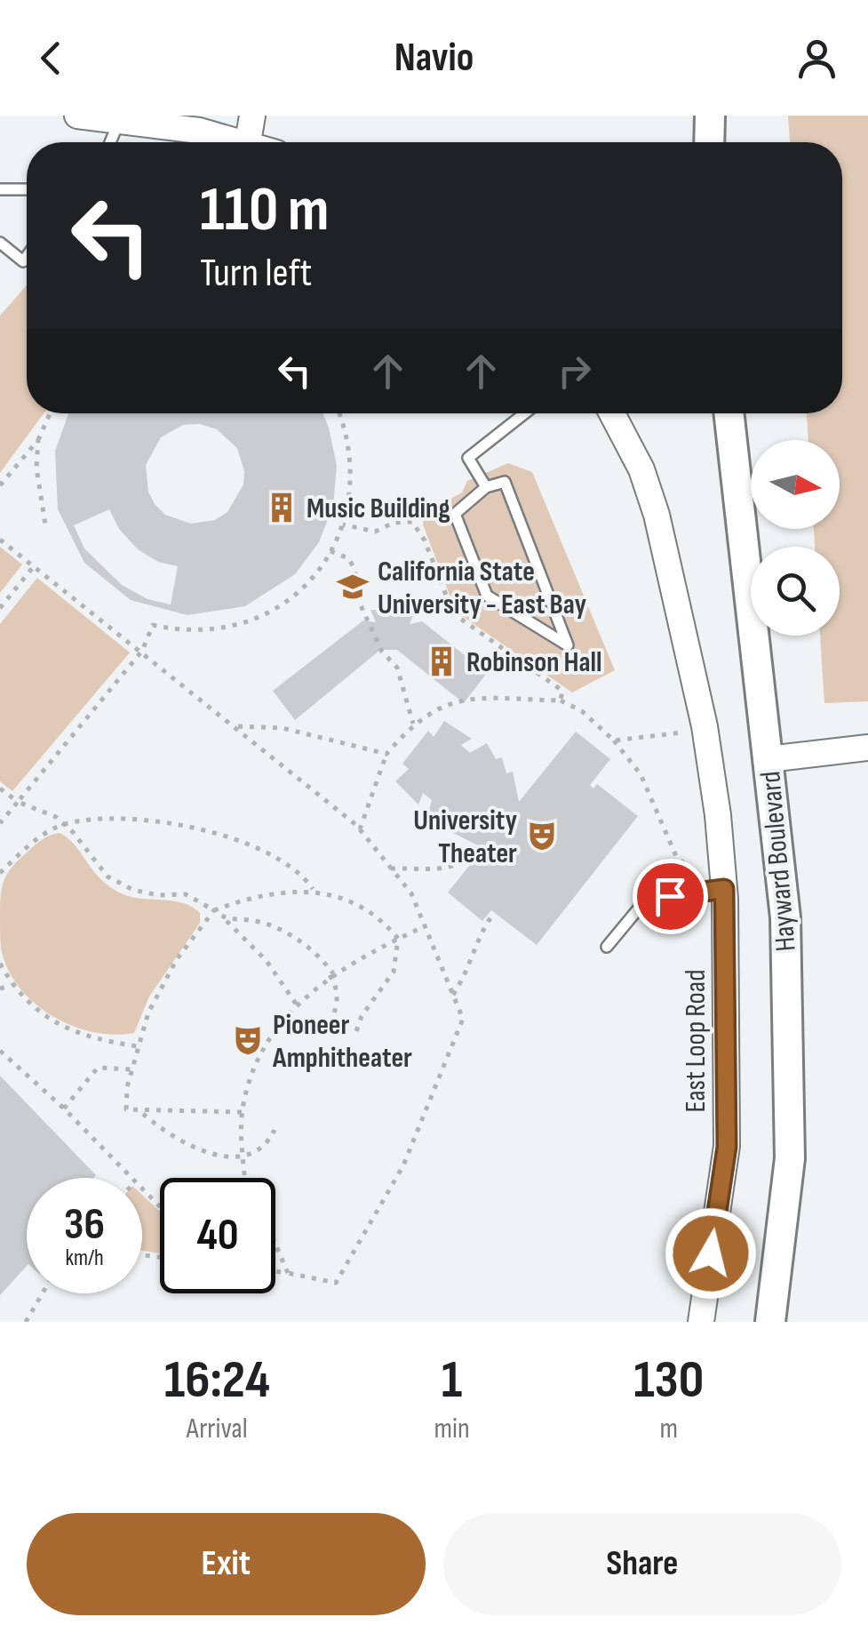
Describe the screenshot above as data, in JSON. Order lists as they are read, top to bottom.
{
  "streets": {
    "main road": ["Hayward Boulevard"],
    "street": ["East Loop Road"]
  },
  "places": {
    "building": ["Music Building", "Robinson Hall"],
    "school or university": ["California State University - East Bay"],
    "theatre": ["University Theater", "Pioneer Amphitheater"]
  },
  "north": "right",
  "page": {
    "header": "Navio",
    "turn": ["110 m", "Turn left"],
    "speed": "36 km/h",
    "limit": "40",
    "eta": [
      "16:24",
      "Arrival",
      "1",
      "min",
      "130",
      "m"
    ],
    "buttons": ["Exit", "Share"]
  }
}
